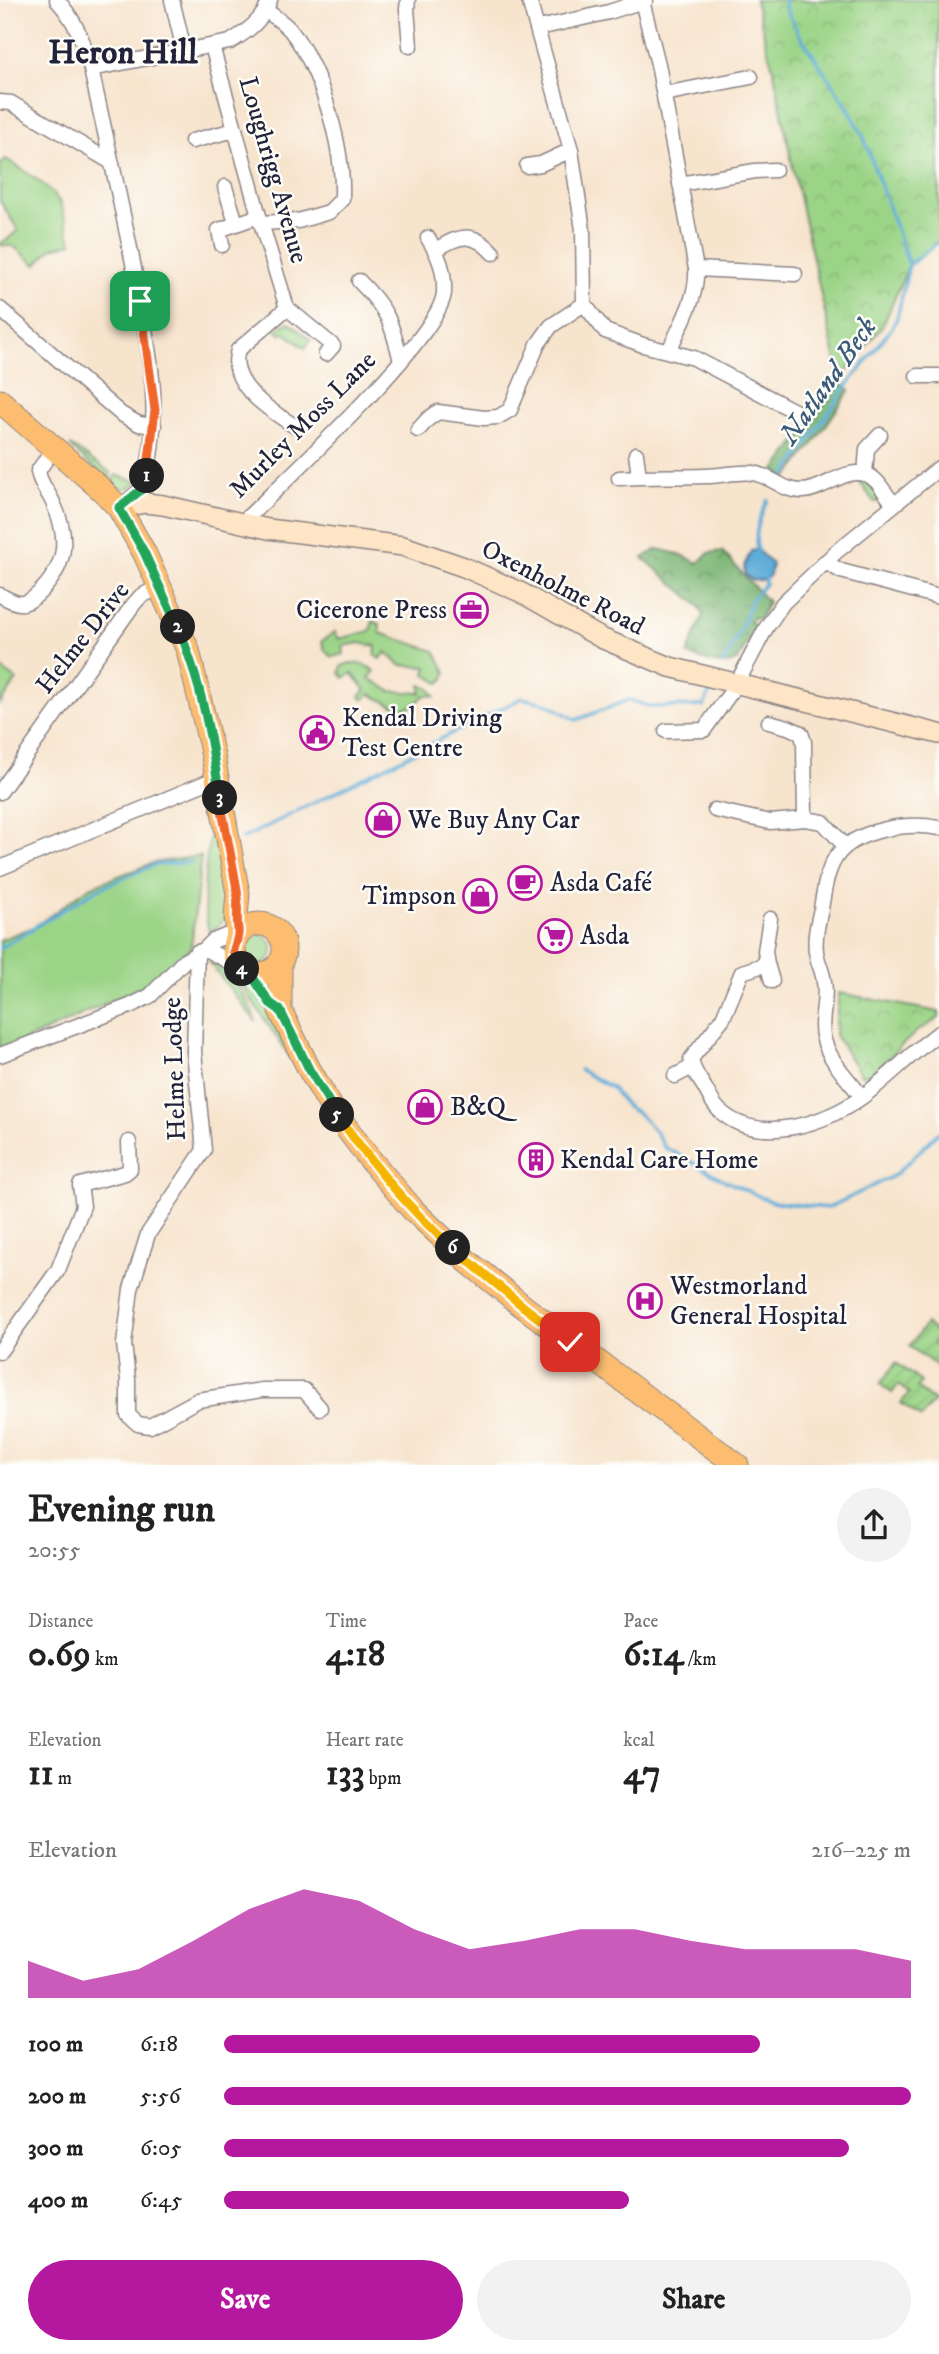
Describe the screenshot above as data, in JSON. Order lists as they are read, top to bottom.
{
  "streets": {
    "main road": ["Oxenholme Road"],
    "street": [
      "Loughrigg Avenue",
      "Murley Moss Lane",
      "Helme Drive",
      "Helme Lodge"
    ]
  },
  "crossings": [
    ["Murley Moss Lane", "Oxenholme Road"]
  ],
  "districts": ["Heron Hill"],
  "water": ["Natland Beck"],
  "places": {
    "office": ["Cicerone Press"],
    "public building": ["Kendal Driving Test Centre"],
    "shop": ["We Buy Any Car", "Timpson", "B&Q"],
    "cafe": ["Asda Café"],
    "supermarket": ["Asda"],
    "building": ["Kendal Care Home"],
    "hospital": ["Westmorland General Hospital"]
  },
  "page": {
    "pins": [
      "1",
      "2",
      "3",
      "4",
      "5",
      "6"
    ],
    "heading": ["Evening run", "20:55"],
    "stats": [
      ["Distance", "0.69 km"],
      ["Time", "4:18"],
      ["Pace", "6:14 /km"],
      ["Elevation", "11 m"],
      ["Heart rate", "133 bpm"],
      ["kcal", "47"]
    ],
    "chart": ["Elevation", "216–225 m"],
    "list": [
      {
        "name": "100 m",
        "note": "6:18"
      },
      {
        "name": "200 m",
        "note": "5:56"
      },
      {
        "name": "300 m",
        "note": "6:05"
      },
      {
        "name": "400 m",
        "note": "6:45"
      }
    ],
    "buttons": ["Save", "Share"]
  }
}
